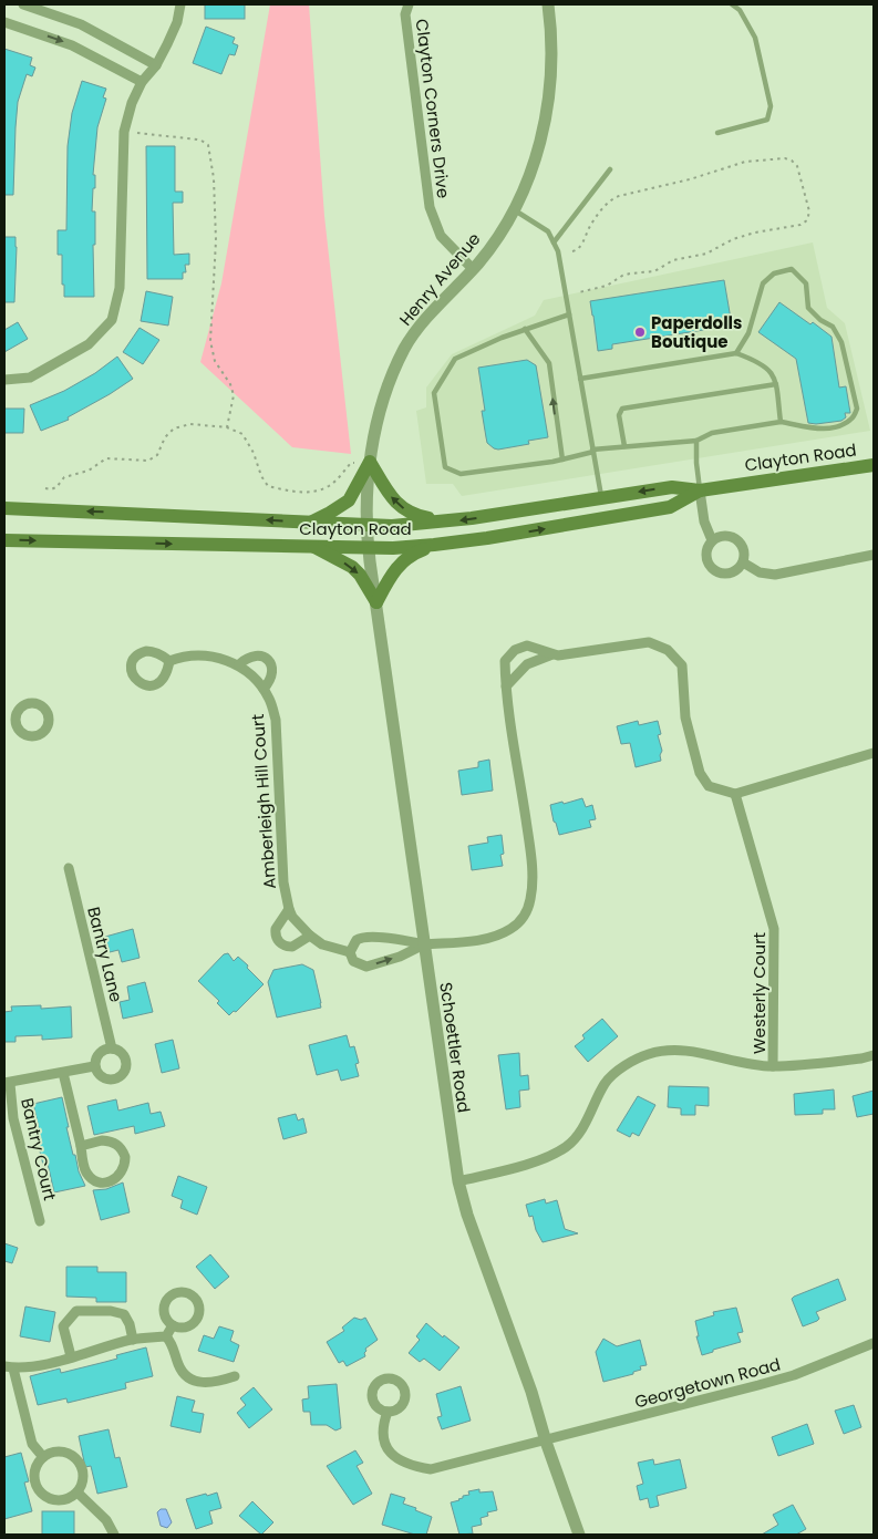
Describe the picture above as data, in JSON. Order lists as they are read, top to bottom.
{
  "streets": {
    "main road": ["Clayton Road"],
    "street": [
      "Clayton Corners Drive",
      "Henry Avenue",
      "Amberleigh Hill Court",
      "Bantry Lane",
      "Westerly Court",
      "Schoettler Road",
      "Bantry Court",
      "Georgetown Road"
    ]
  },
  "crossings": [
    ["Clayton Corners Drive", "Henry Avenue"],
    ["Henry Avenue", "Clayton Road"],
    ["Henry Avenue", "Schoettler Road"],
    ["Clayton Road", "Schoettler Road"],
    ["Amberleigh Hill Court", "Schoettler Road"],
    ["Schoettler Road", "Georgetown Road"]
  ],
  "places": ["Paperdolls Boutique"]
}
